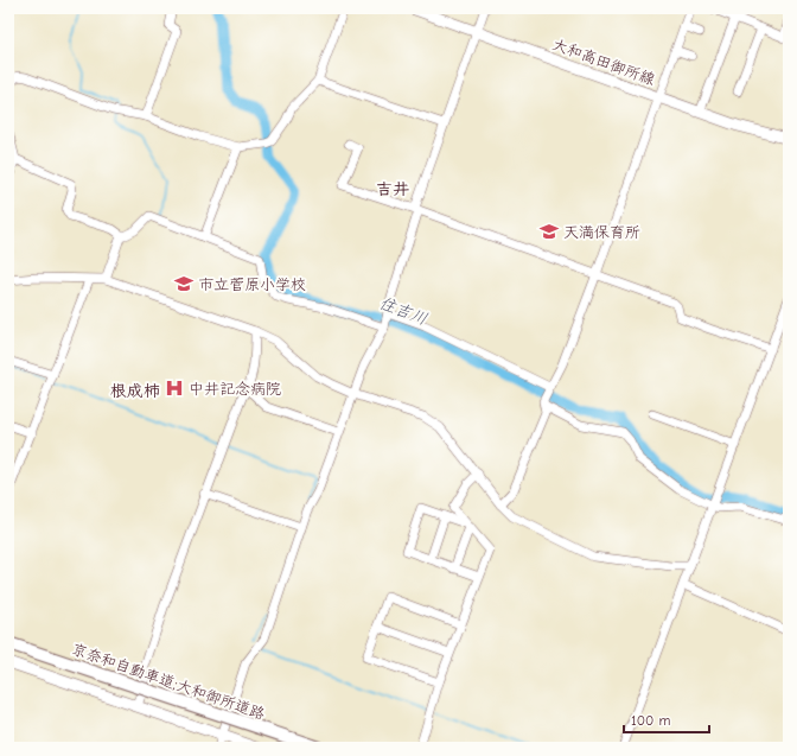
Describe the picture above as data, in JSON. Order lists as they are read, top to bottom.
{
  "streets": {
    "highway": ["京奈和自動車道;大和御所道路"],
    "main road": ["大和高田御所線"]
  },
  "districts": ["吉井", "根成柿"],
  "water": ["住吉川"],
  "places": {
    "school or university": ["天満保育所", "市立菅原小学校"],
    "hospital": ["中井記念病院"]
  },
  "scale_bar": "100 m"
}
